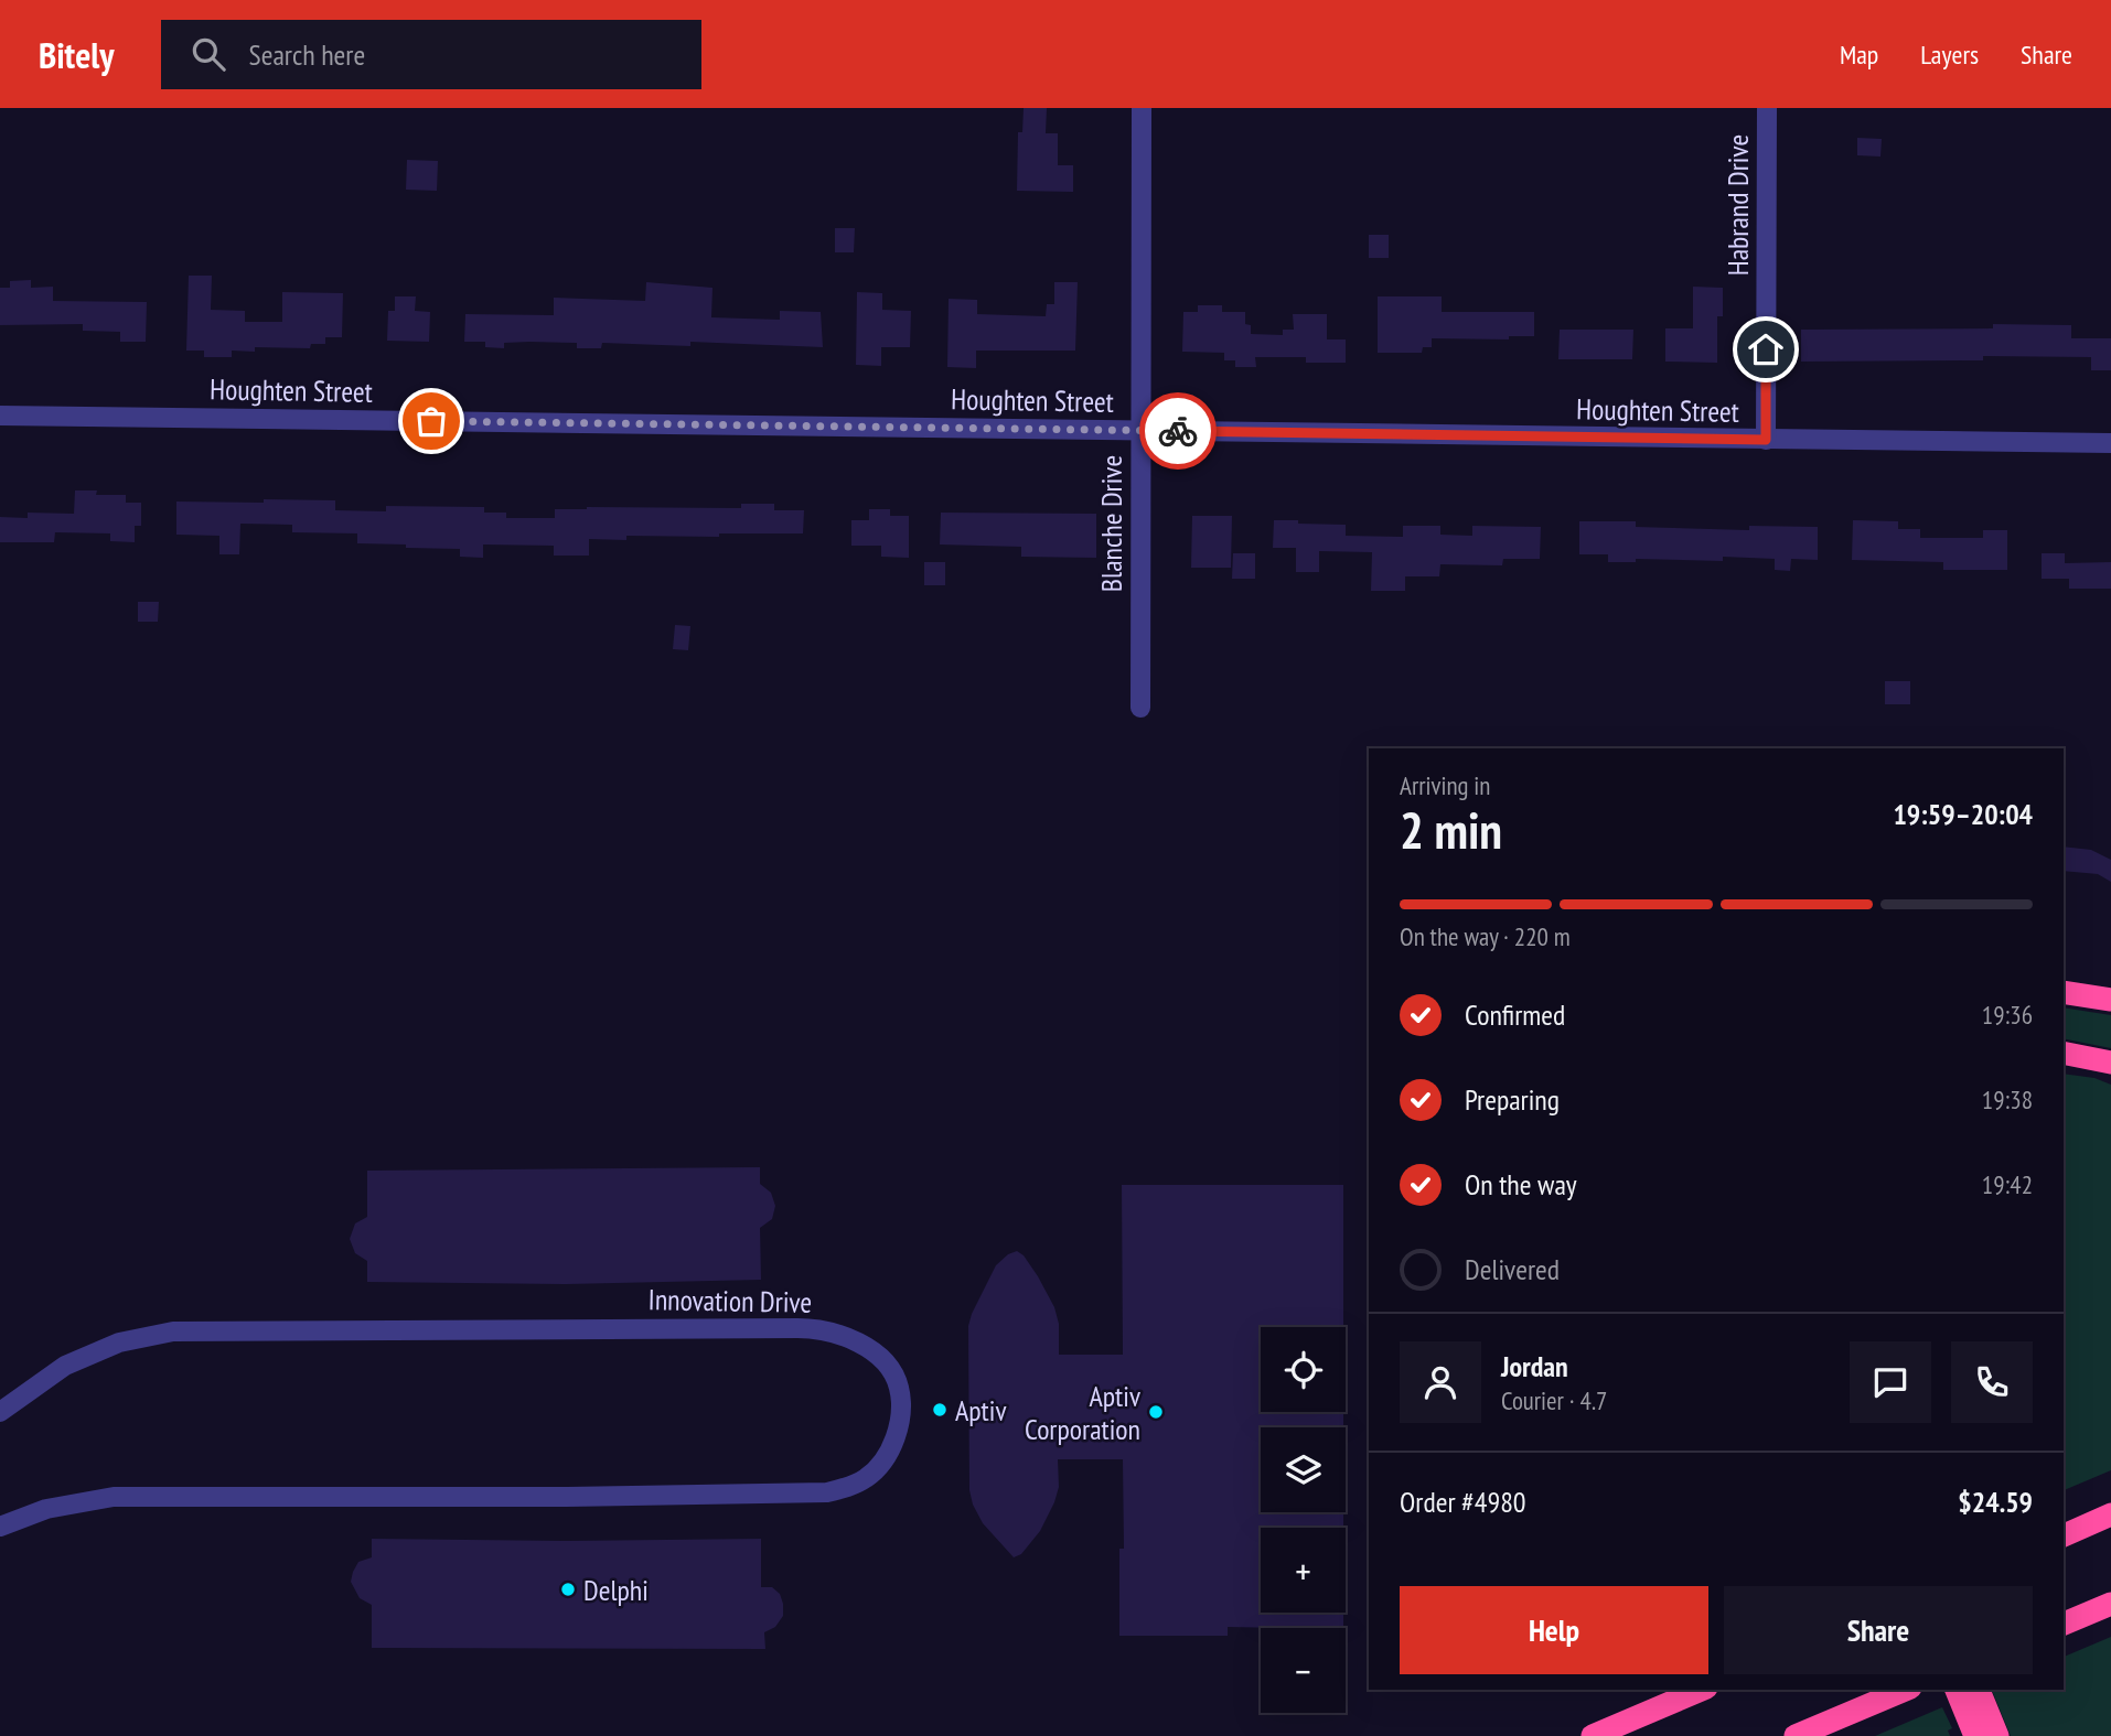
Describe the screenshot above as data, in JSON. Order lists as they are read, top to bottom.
{
  "streets": {
    "street": [
      "Habrand Drive",
      "Houghten Street",
      "Blanche Drive",
      "Innovation Drive"
    ]
  },
  "crossings": [
    ["Habrand Drive", "Houghten Street"],
    ["Houghten Street", "Blanche Drive"]
  ],
  "places": ["Aptiv", "Aptiv Corporation", "Delphi"],
  "page": {
    "header": "Bitely",
    "search": "Search here",
    "nav": ["Map", "Layers", "Share"],
    "heading": ["2 min", "Arriving in", "19:59–20:04"],
    "panel": [
      "Jordan",
      "Courier · 4.7",
      "Order #4980",
      "$24.59"
    ],
    "bar": "On the way · 220 m",
    "list": [
      ["Confirmed", "19:36"],
      ["Preparing", "19:38"],
      ["On the way", "19:42"],
      "Delivered"
    ],
    "map_buttons": ["+", "−"],
    "buttons": ["Help", "Share"]
  }
}
